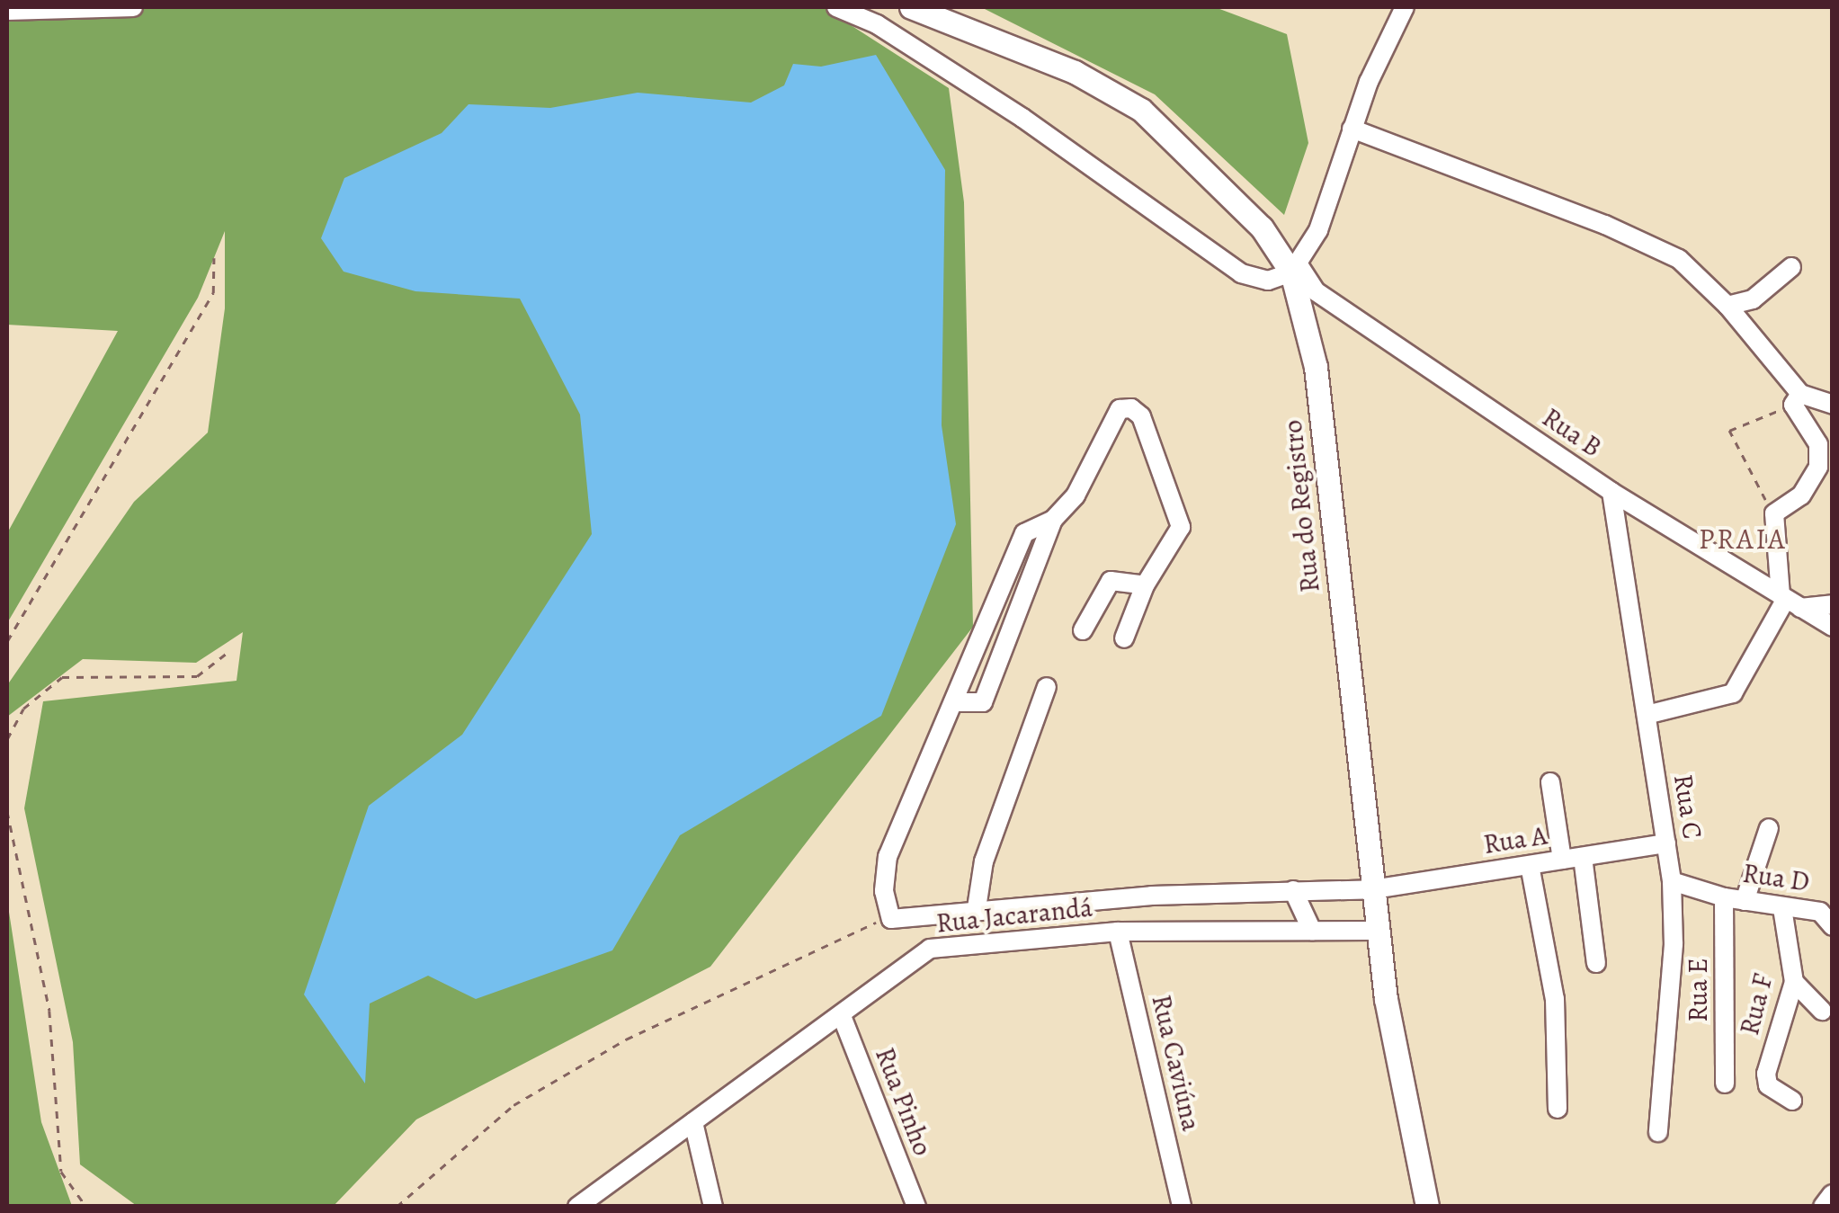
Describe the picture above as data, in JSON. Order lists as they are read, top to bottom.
{
  "streets": {
    "main road": ["Rua do Registro"],
    "street": [
      "Rua B",
      "Rua C",
      "Rua A",
      "Rua D",
      "Rua Jacarandá",
      "Rua E",
      "Rua F",
      "Rua Caviúna",
      "Rua Pinho"
    ]
  },
  "crossings": [
    ["Rua B", "Rua do Registro"],
    ["Rua B", "Rua C"],
    ["Rua do Registro", "Rua A"],
    ["Rua do Registro", "Rua Jacarandá"],
    ["Rua C", "Rua A"],
    ["Rua C", "Rua D"],
    ["Rua D", "Rua E"],
    ["Rua D", "Rua F"],
    ["Rua Jacarandá", "Rua Caviúna"],
    ["Rua Jacarandá", "Rua Pinho"]
  ],
  "districts": ["PRAIA"]
}
